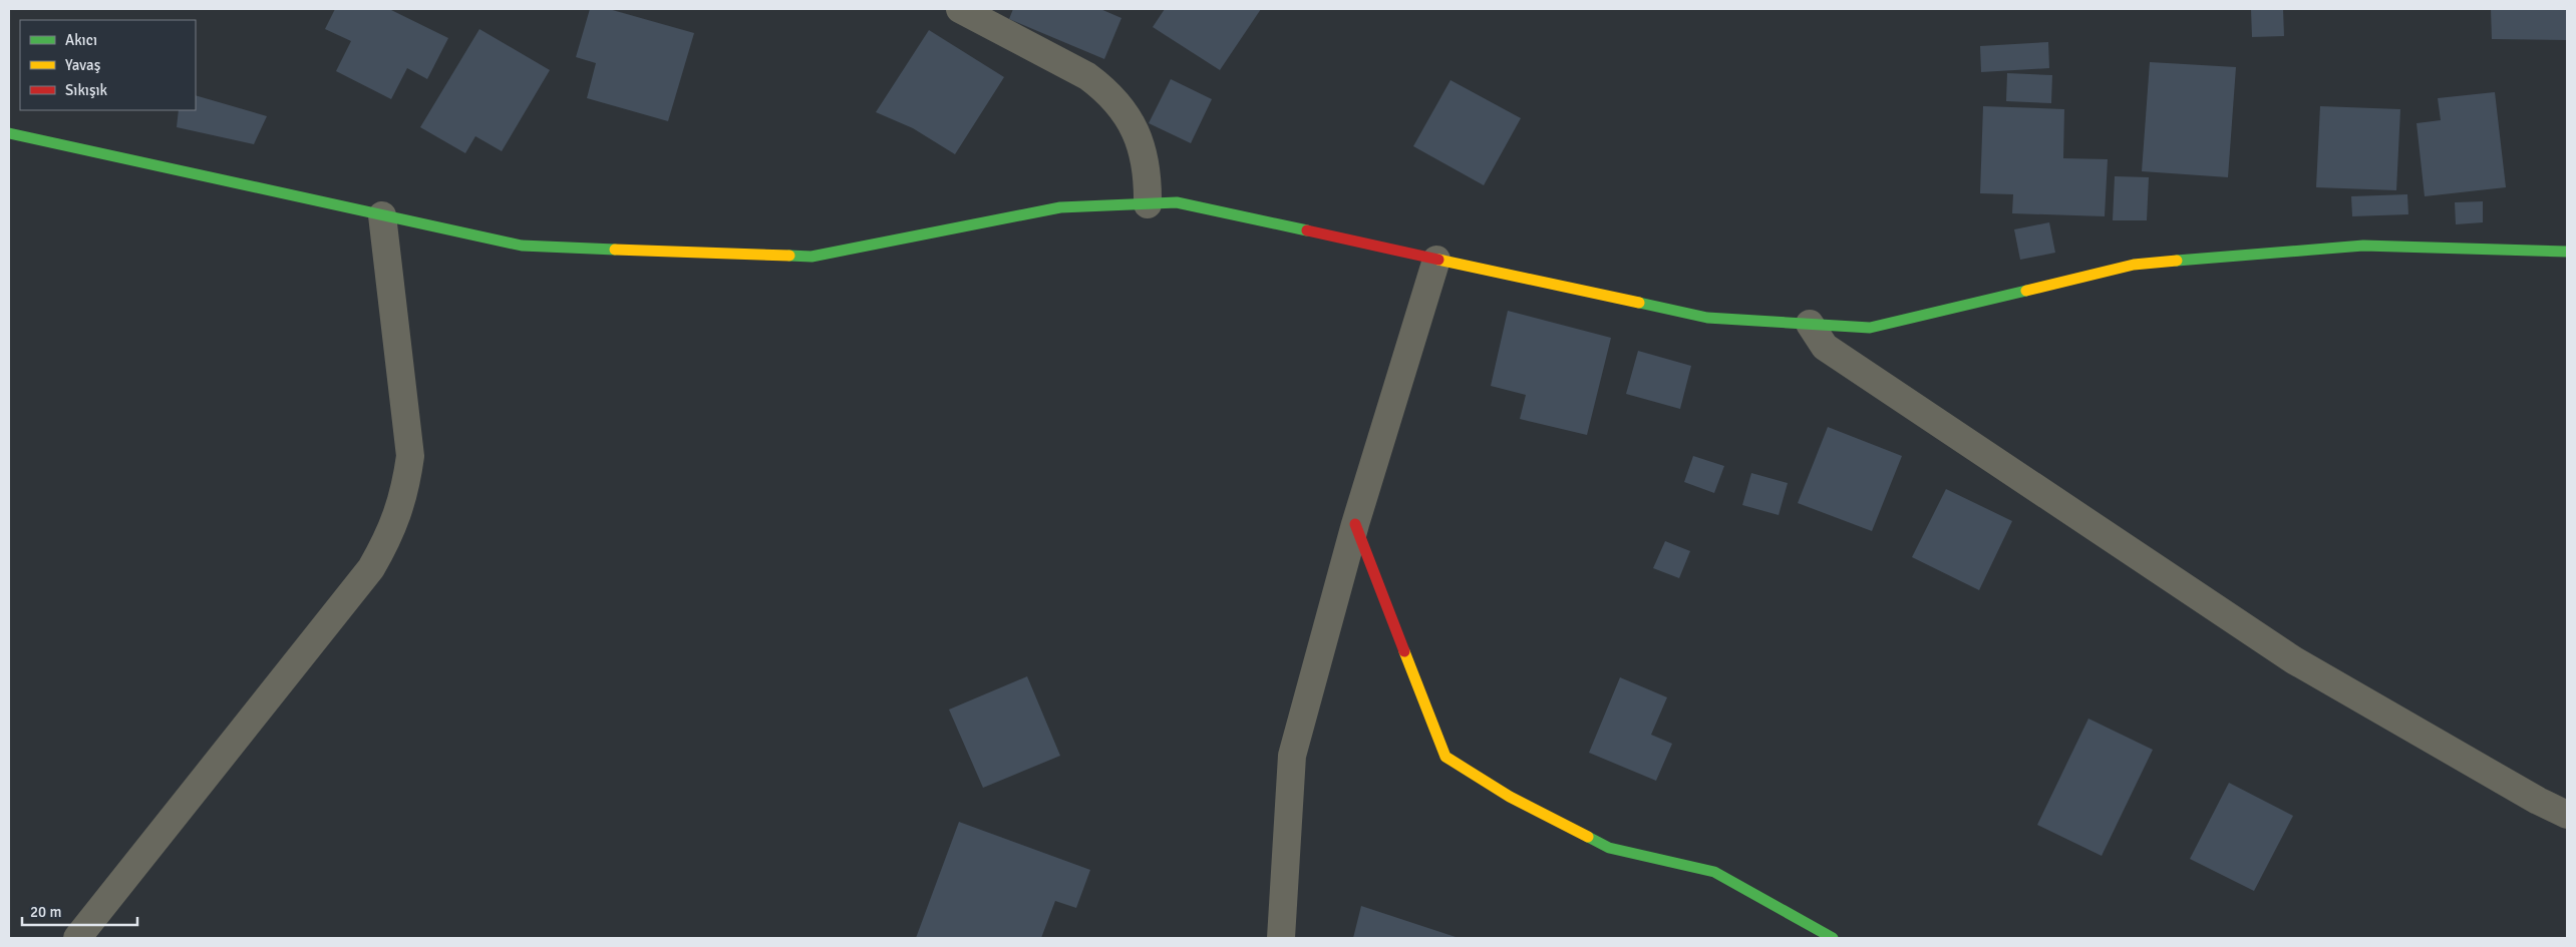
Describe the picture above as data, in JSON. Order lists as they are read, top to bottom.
{
  "legend": ["Akıcı", "Yavaş", "Sıkışık"],
  "scale_bar": "20 m"
}
